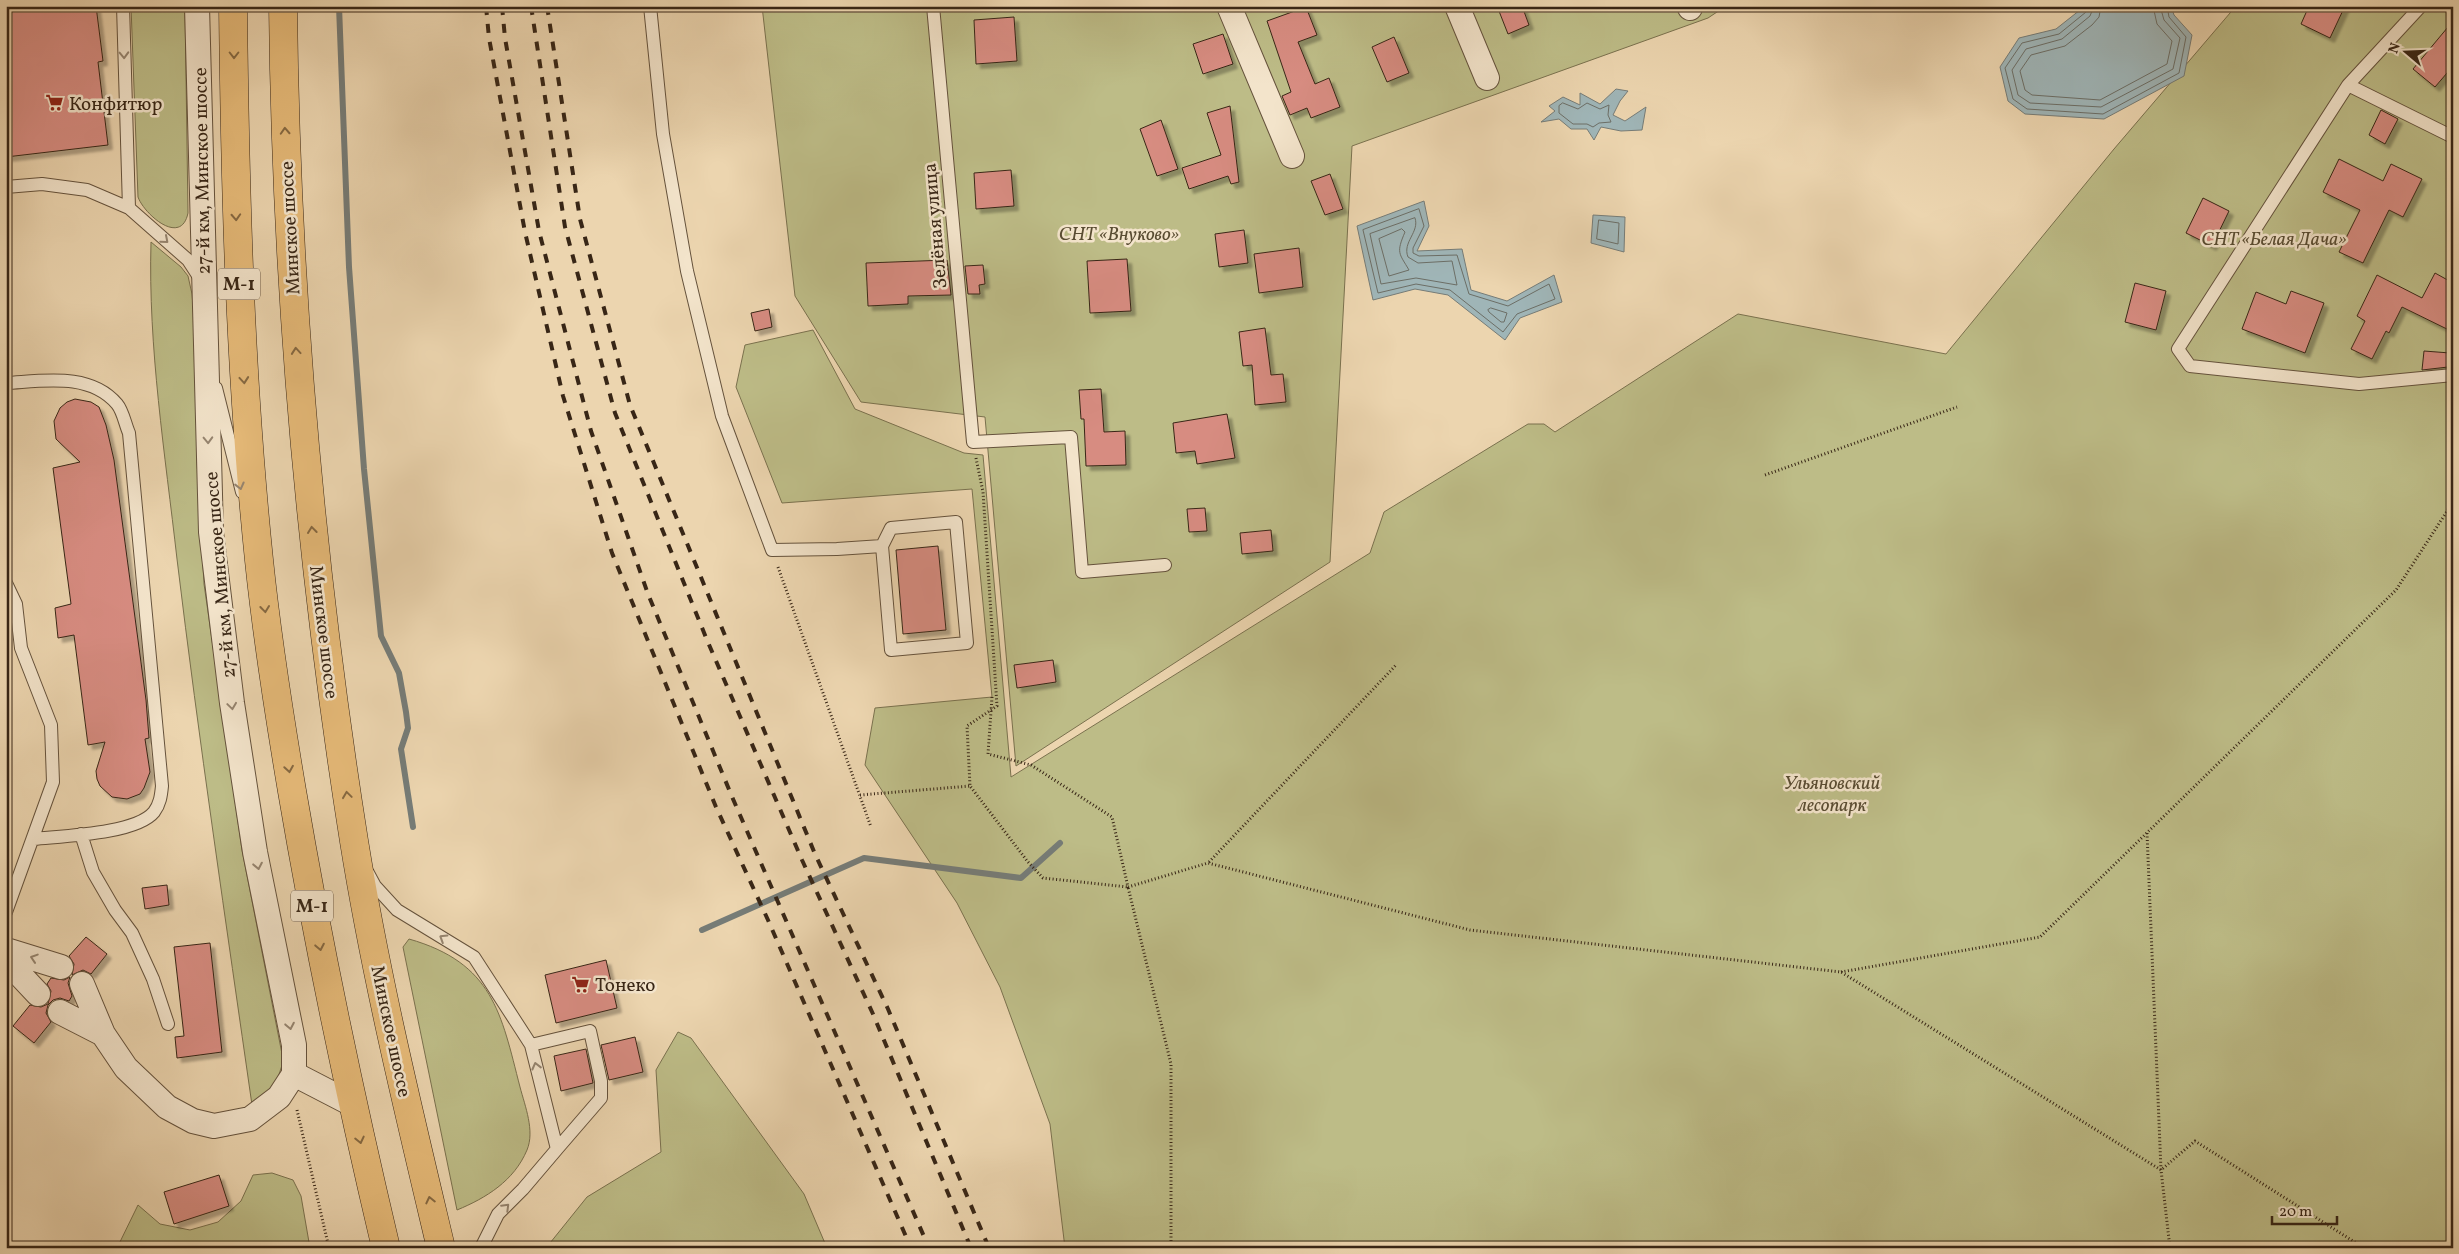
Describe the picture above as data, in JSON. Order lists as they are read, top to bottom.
{
  "streets": {
    "highway": ["Минское шоссе", "М-1"],
    "street": ["27-й км, Минское шоссе"],
    "lane": ["Зелёная улица"]
  },
  "one_way": ["27-й км, Минское шоссе"],
  "parks": ["СНТ «Внуково»", "СНТ «Белая Дача»", "Ульяновский лесопарк"],
  "places": {
    "supermarket": ["Конфитюр", "Тонеко"]
  },
  "scale_bar": "20 m",
  "north": "left"
}
